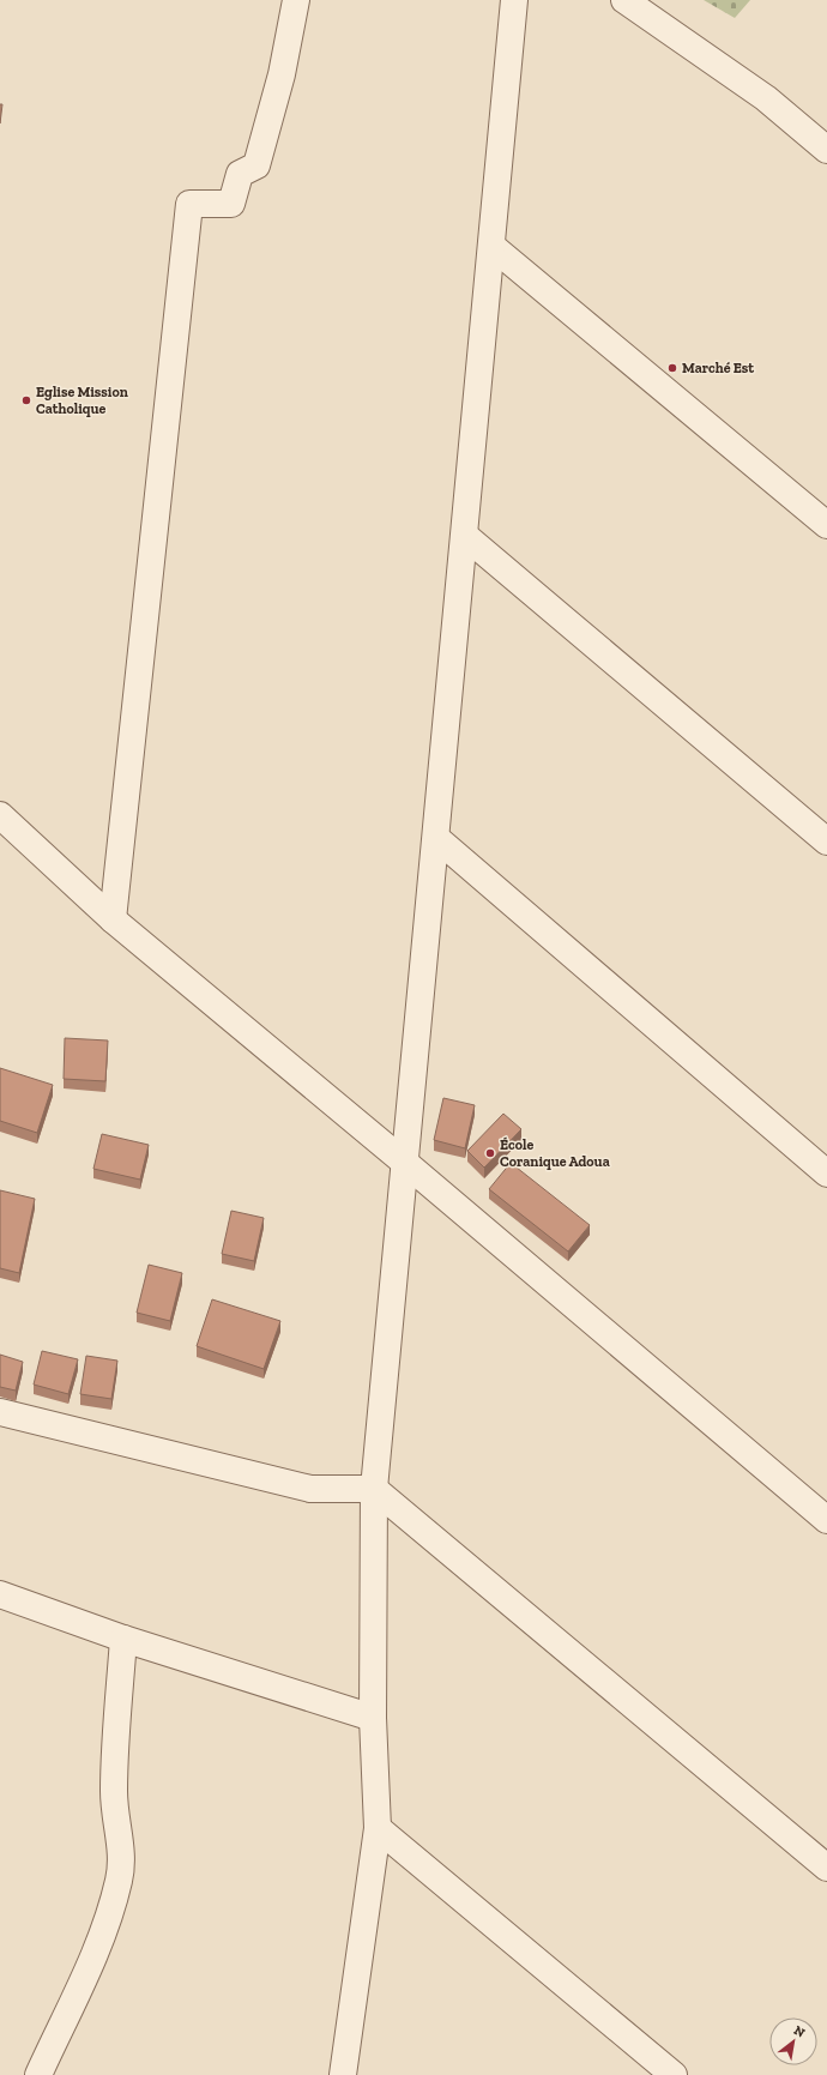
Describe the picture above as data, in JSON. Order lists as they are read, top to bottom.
{
  "places": ["Marché Est", "Eglise Mission Catholique", "École Coranique Adoua"],
  "north": "top right"
}
